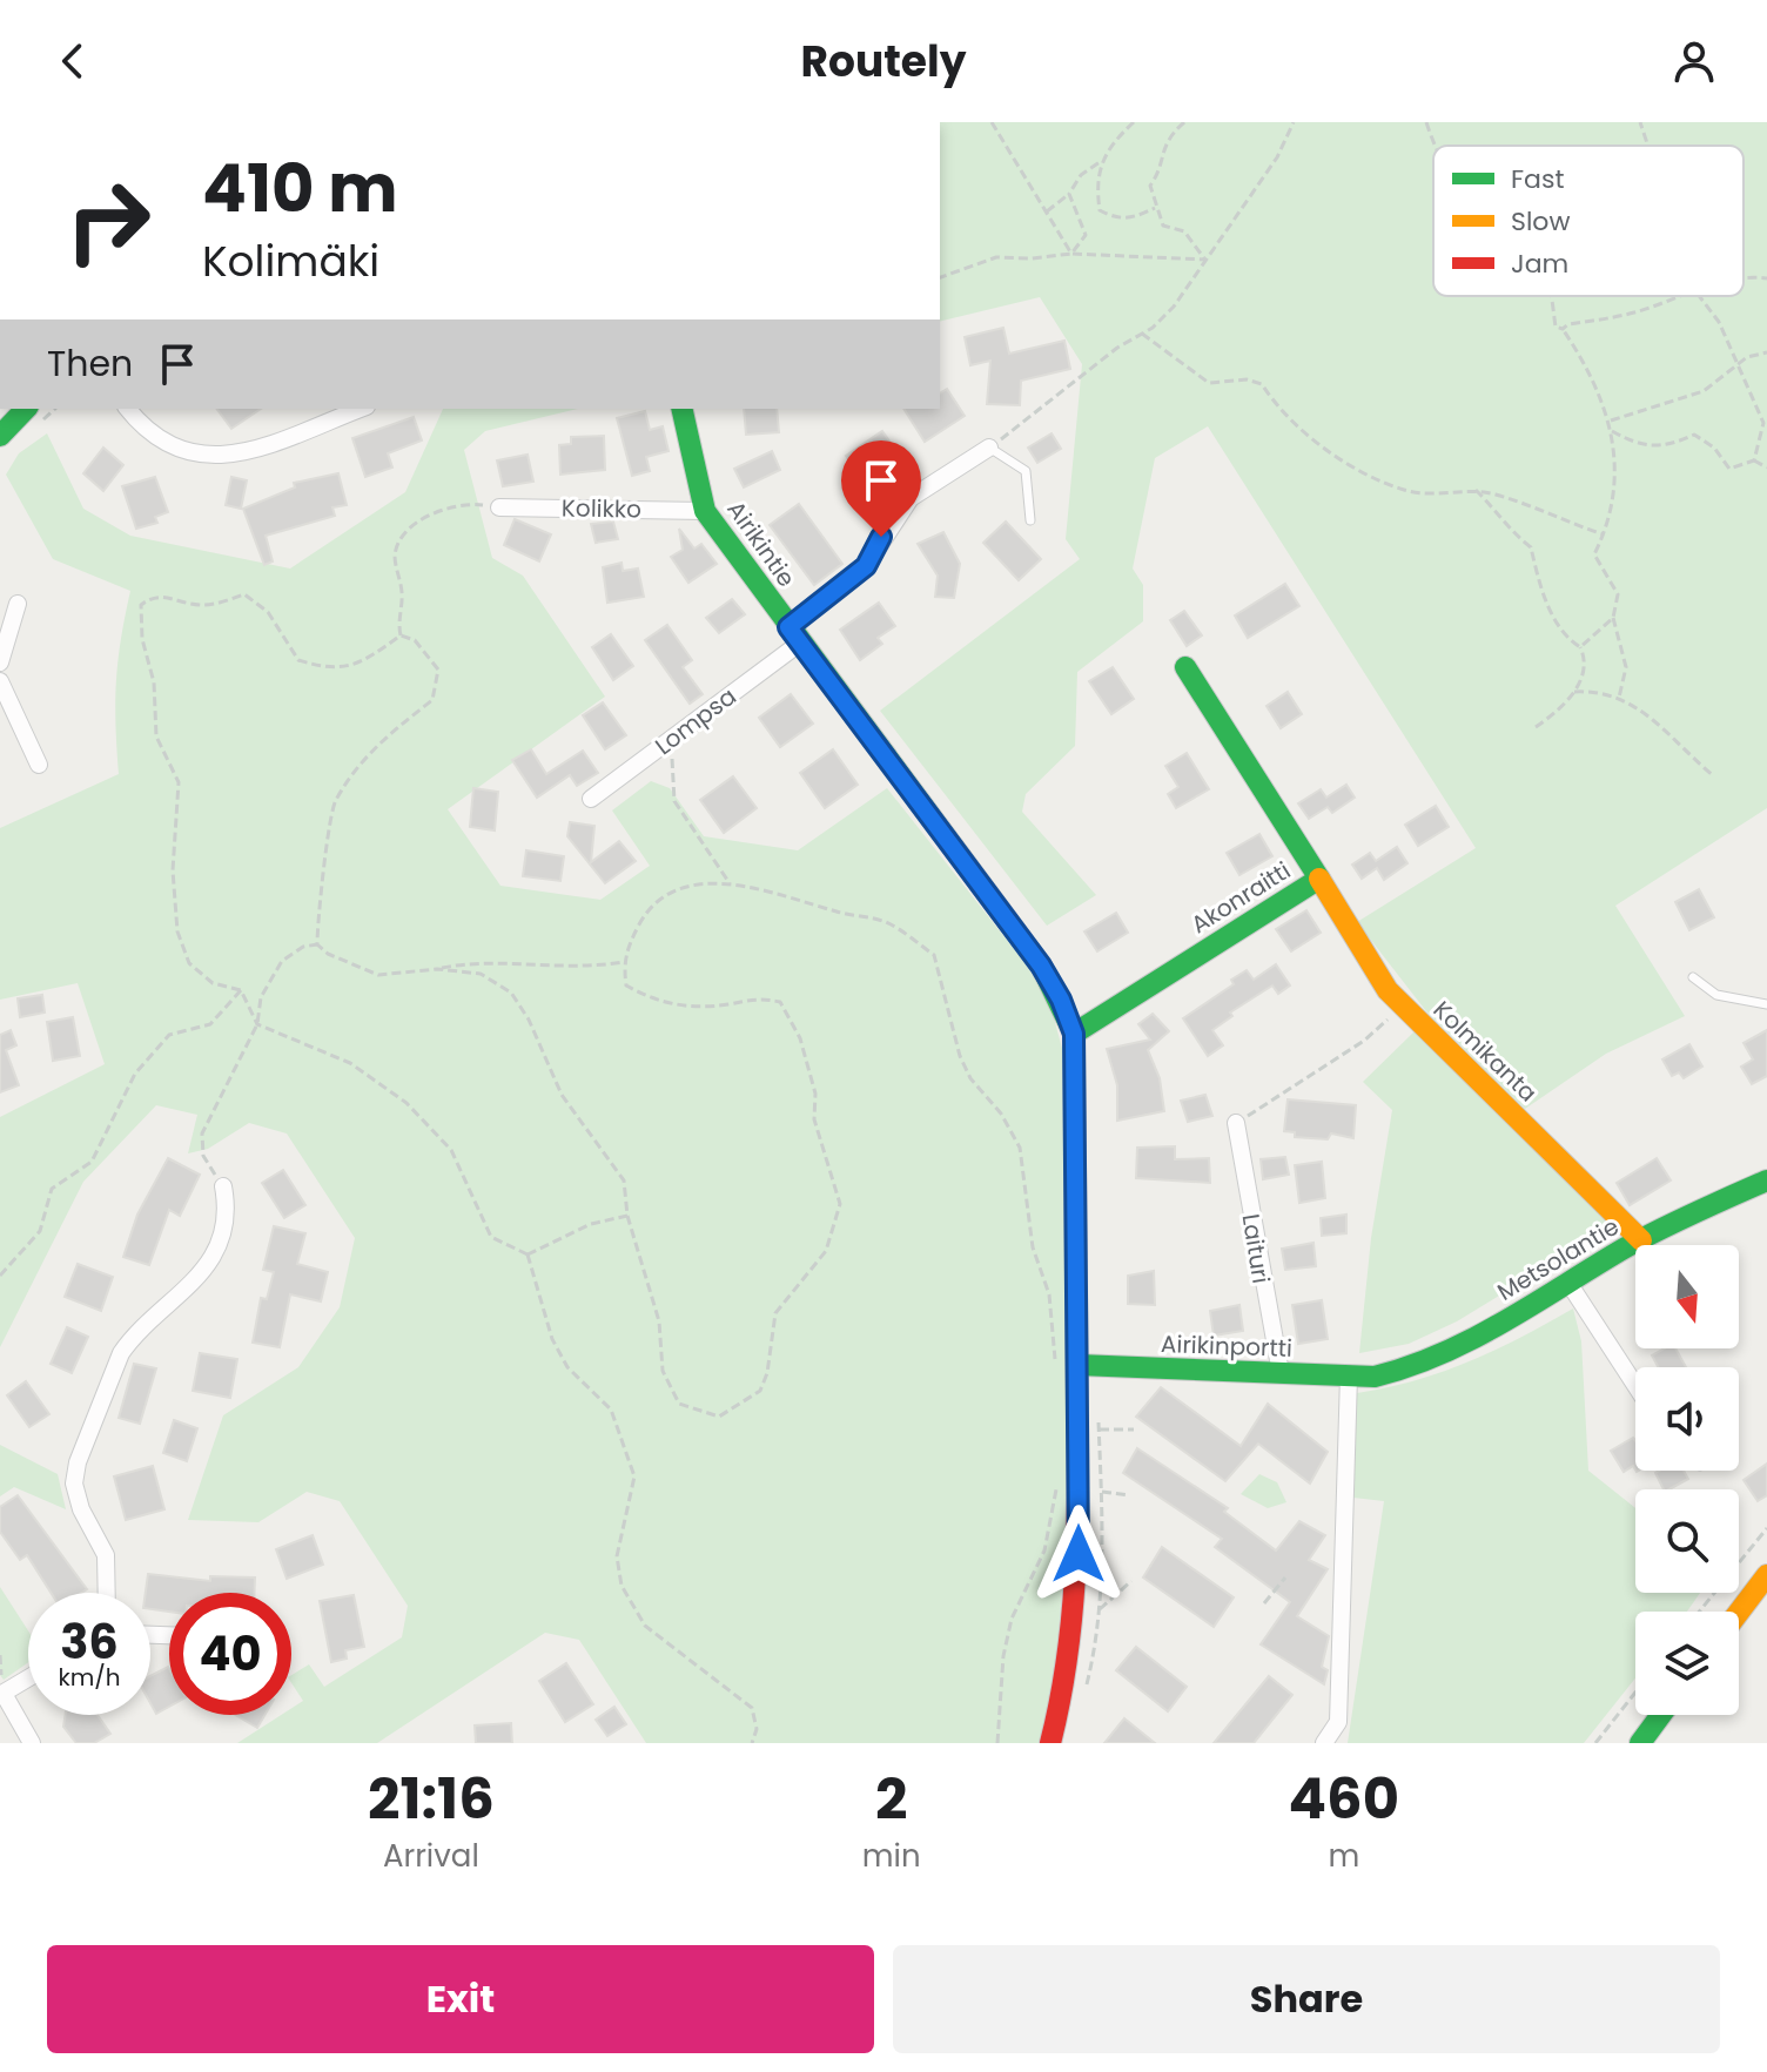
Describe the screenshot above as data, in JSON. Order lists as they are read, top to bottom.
{
  "streets": {
    "main road": [
      "Airikintie",
      "Akonraitti",
      "Kolmikanta",
      "Metsolantie",
      "Airikinportti"
    ],
    "street": ["Kolikko", "Lompsa", "Laituri"]
  },
  "crossings": [
    ["Kolikko", "Airikintie"],
    ["Airikintie", "Lompsa"],
    ["Airikintie", "Akonraitti"],
    ["Airikintie", "Airikinportti"],
    ["Akonraitti", "Kolmikanta"],
    ["Kolmikanta", "Metsolantie"],
    ["Laituri", "Airikinportti"],
    ["Metsolantie", "Airikinportti"]
  ],
  "legend": ["Fast", "Slow", "Jam"],
  "north": "bottom",
  "page": {
    "header": "Routely",
    "turn": ["410 m", "Kolimäki"],
    "then": "Then",
    "speed": "36 km/h",
    "limit": "40",
    "eta": [
      "21:16",
      "Arrival",
      "2",
      "min",
      "460",
      "m"
    ],
    "buttons": ["Exit", "Share"]
  }
}
